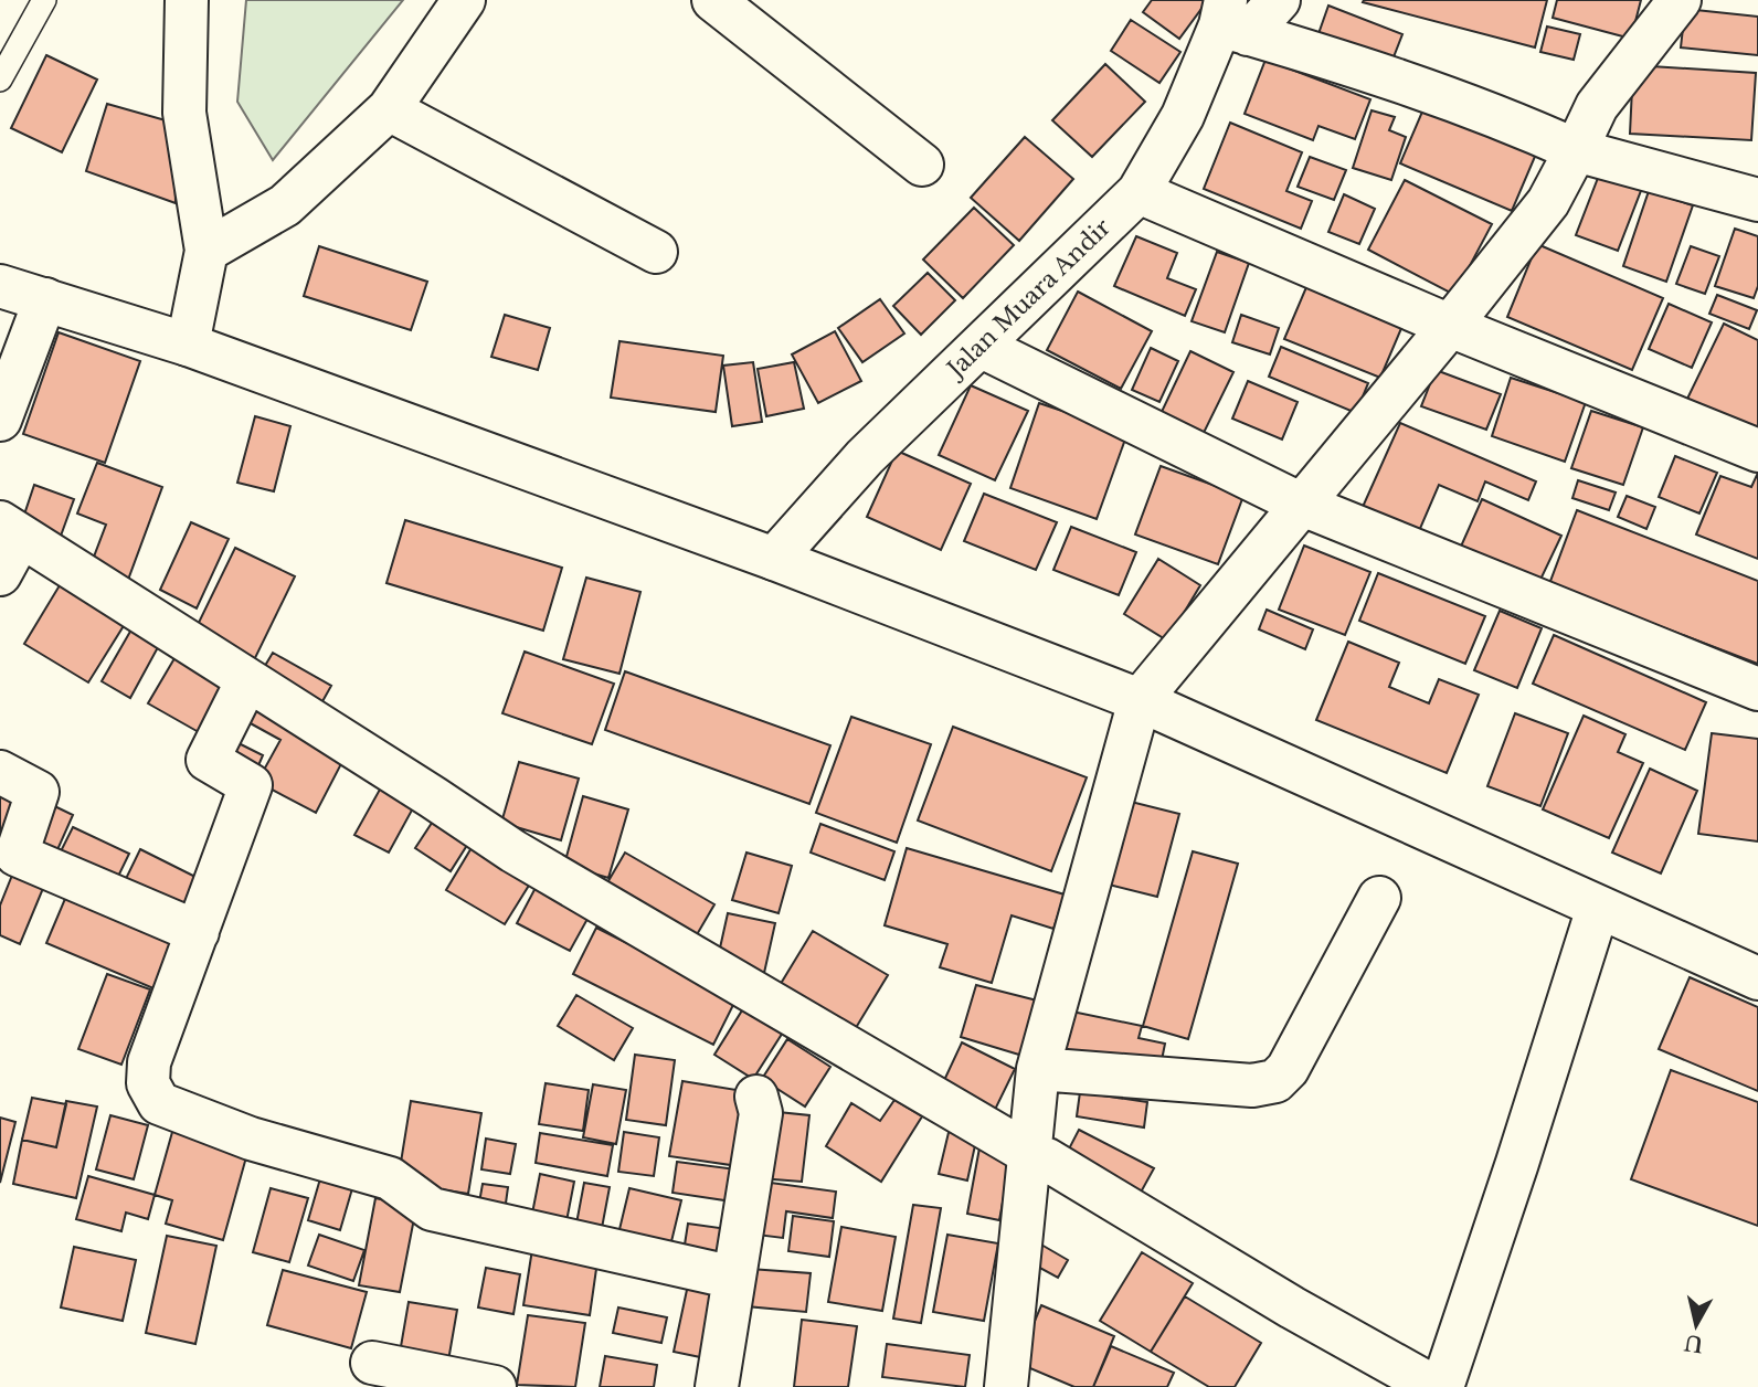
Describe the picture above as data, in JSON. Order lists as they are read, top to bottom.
{
  "streets": {
    "street": ["Jalan Muara Andir"]
  },
  "north": "bottom"
}
